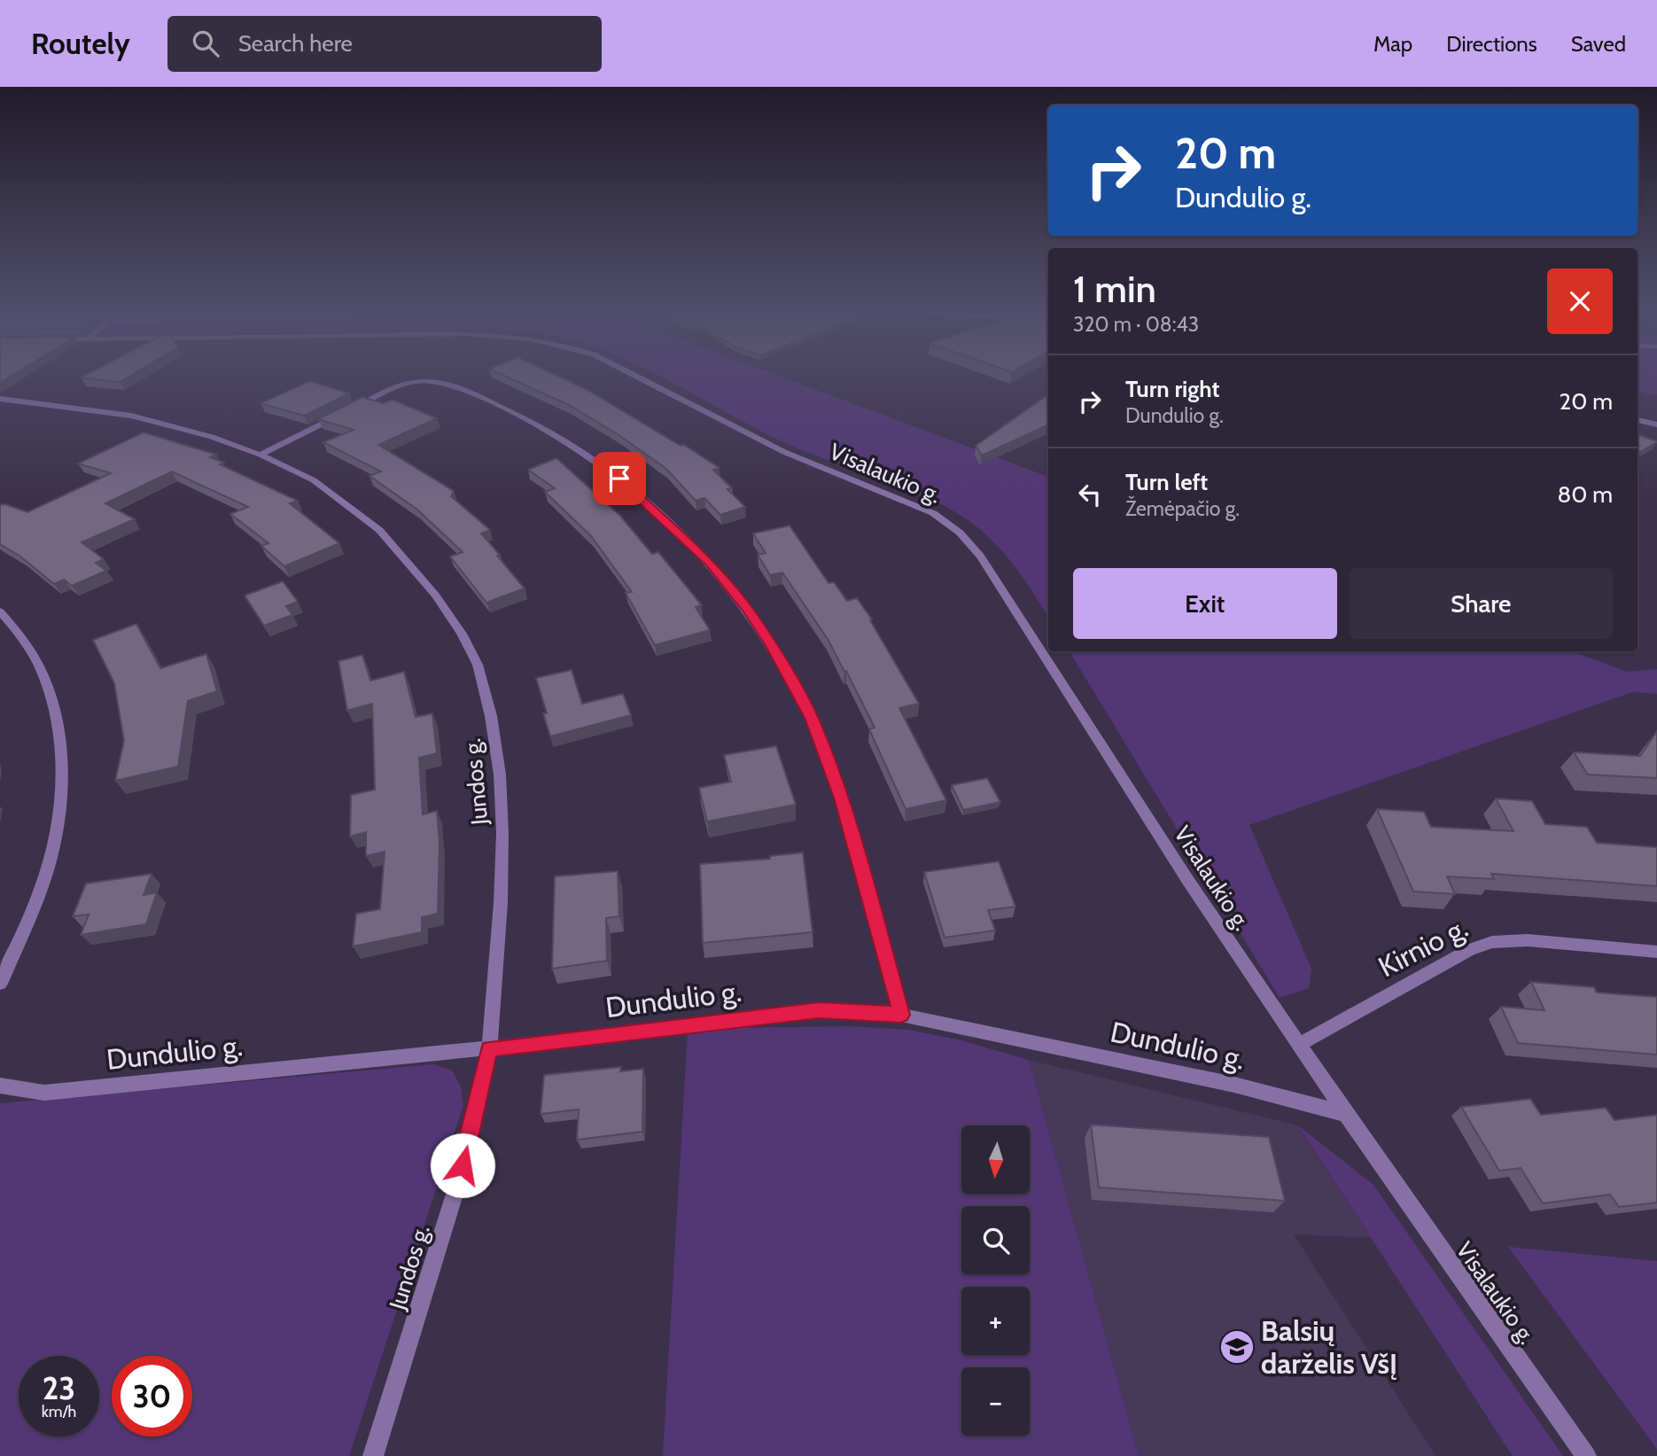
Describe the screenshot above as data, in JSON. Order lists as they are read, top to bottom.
{
  "streets": {
    "street": [
      "Visalaukio g.",
      "Jundos g.",
      "Kirnio g.",
      "Dundulio g."
    ]
  },
  "crossings": [
    ["Visalaukio g.", "Kirnio g."],
    ["Visalaukio g.", "Dundulio g."],
    ["Jundos g.", "Dundulio g."]
  ],
  "places": {
    "school or university": ["Balsių darželis VšĮ"]
  },
  "north": "bottom",
  "page": {
    "header": "Routely",
    "search": "Search here",
    "nav": ["Map", "Directions", "Saved"],
    "turn": ["20 m", "Dundulio g."],
    "heading": ["1 min", "320 m · 08:43"],
    "list": [
      {
        "name": "Turn right",
        "note": "Dundulio g.",
        "value": "20 m"
      },
      {
        "name": "Turn left",
        "note": "Žemėpačio g.",
        "value": "80 m"
      }
    ],
    "buttons": ["Exit", "Share"],
    "map_buttons": ["+", "−"],
    "speed": "23 km/h",
    "limit": "30"
  }
}
